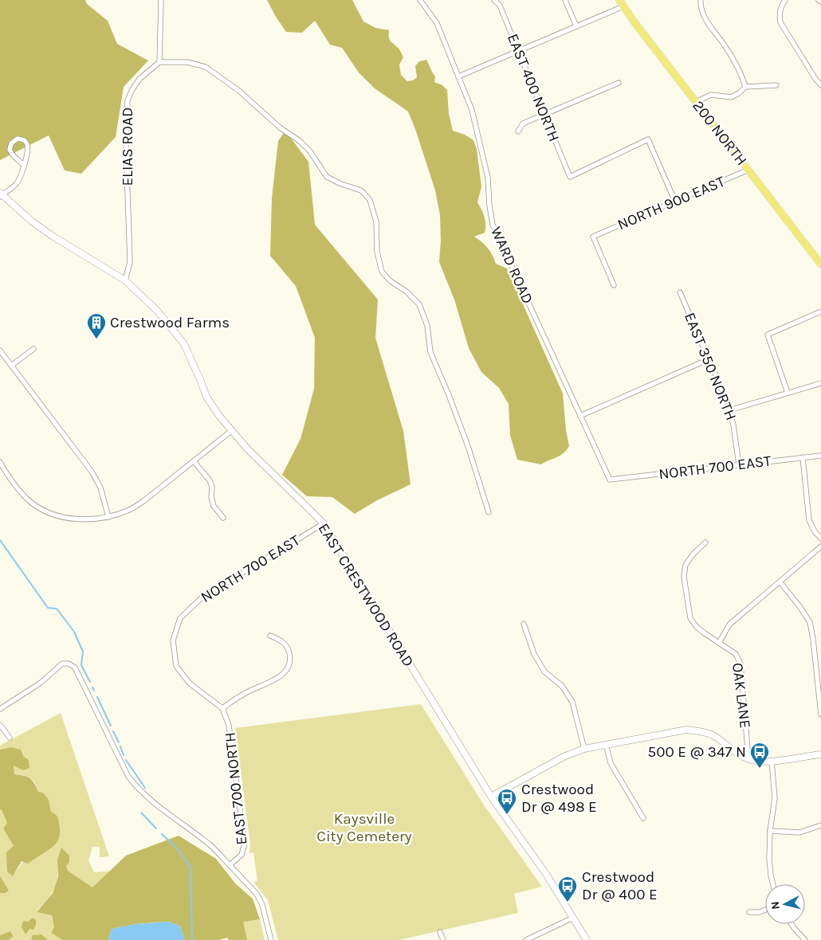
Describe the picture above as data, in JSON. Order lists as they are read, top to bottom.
{
  "streets": {
    "main road": ["200 NORTH"],
    "street": [
      "EAST 400 NORTH",
      "ELIAS ROAD",
      "NORTH 900 EAST",
      "WARD ROAD",
      "EAST 350 NORTH",
      "NORTH 700 EAST",
      "EAST CRESTWOOD ROAD",
      "OAK LANE",
      "EAST 700 NORTH"
    ]
  },
  "crossings": [
    ["EAST 400 NORTH", "NORTH 900 EAST"],
    ["200 NORTH", "NORTH 900 EAST"],
    ["ELIAS ROAD", "EAST CRESTWOOD ROAD"],
    ["WARD ROAD", "NORTH 700 EAST"],
    ["EAST 350 NORTH", "NORTH 700 EAST"],
    ["NORTH 700 EAST", "EAST CRESTWOOD ROAD"],
    ["NORTH 700 EAST", "EAST 700 NORTH"]
  ],
  "parks": ["Kaysville City Cemetery"],
  "places": {
    "building": ["Crestwood Farms"],
    "bus stop": ["500 E @ 347 N", "Crestwood Dr @ 498 E", "Crestwood Dr @ 400 E"]
  },
  "north": "left"
}
